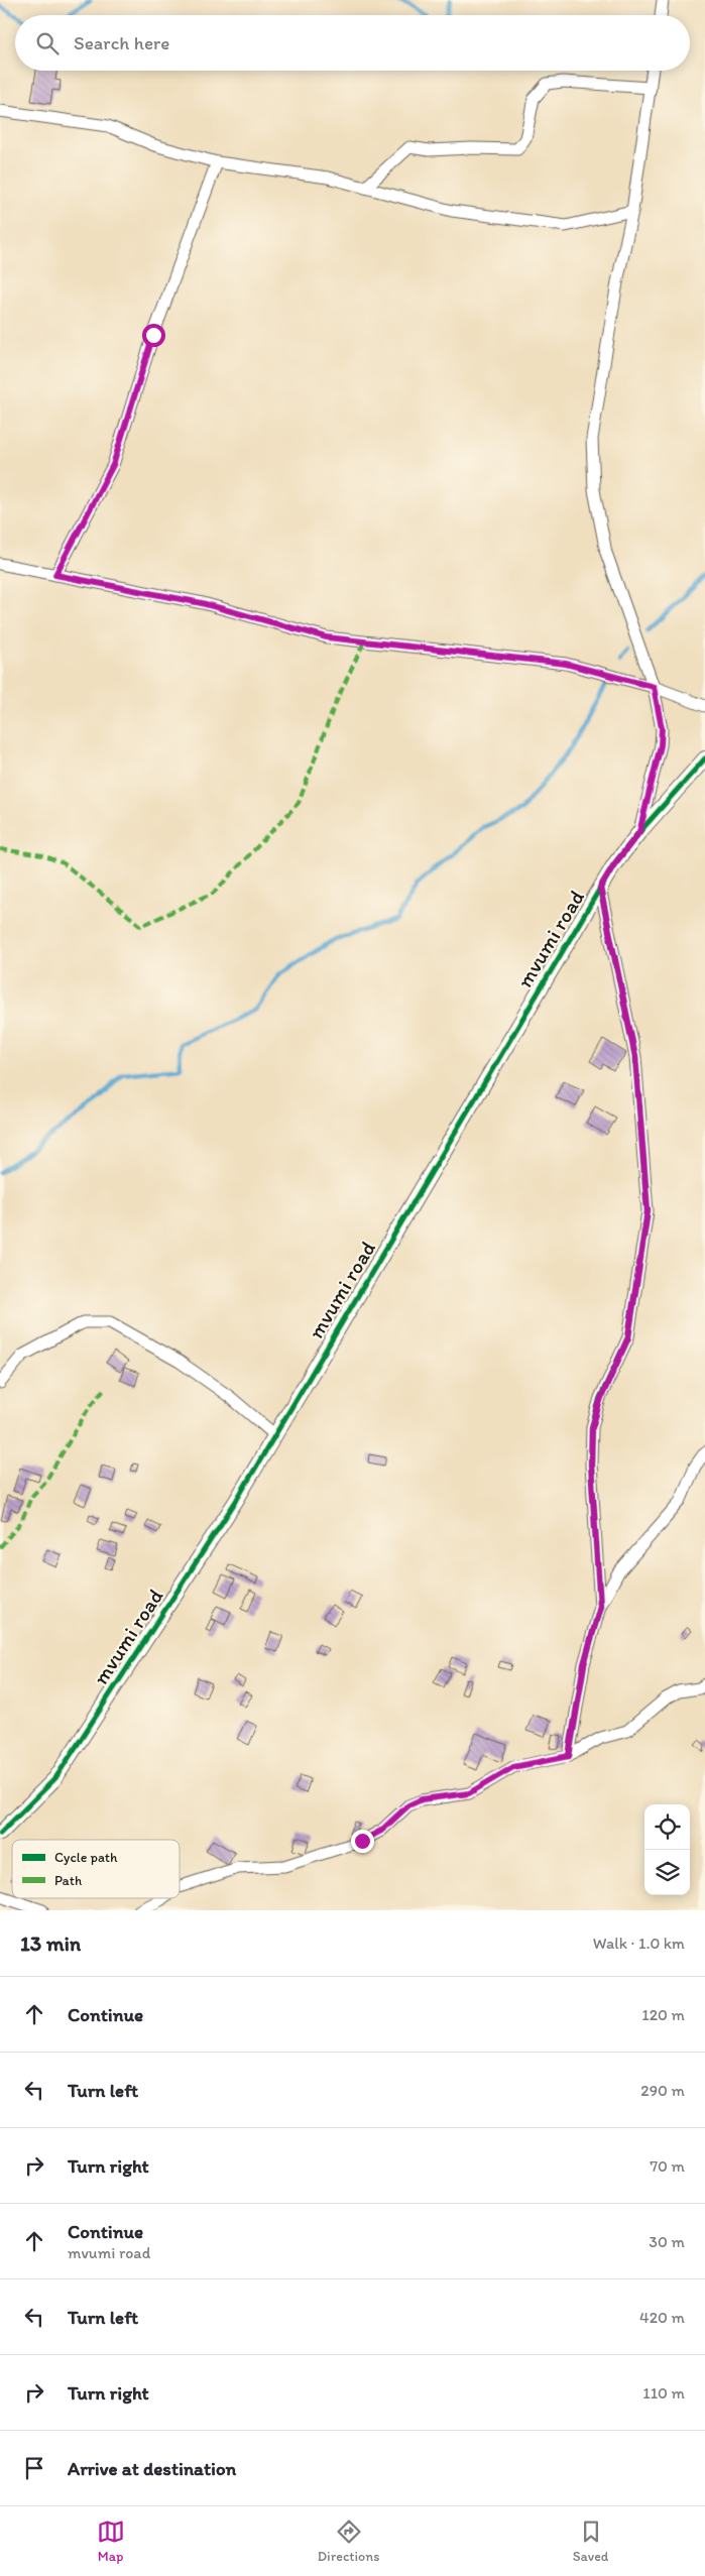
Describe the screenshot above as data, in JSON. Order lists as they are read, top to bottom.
{
  "streets": {
    "street": ["mvumi road"]
  },
  "legend": ["Cycle path", "Path"],
  "page": {
    "search": "Search here",
    "heading": ["13 min", "Walk · 1.0 km"],
    "list": [
      ["Continue", "120 m"],
      ["Turn left", "290 m"],
      ["Turn right", "70 m"],
      ["Continue", "mvumi road", "30 m"],
      ["Turn left", "420 m"],
      ["Turn right", "110 m"],
      "Arrive at destination"
    ],
    "nav": ["Map", "Directions", "Saved"]
  }
}
